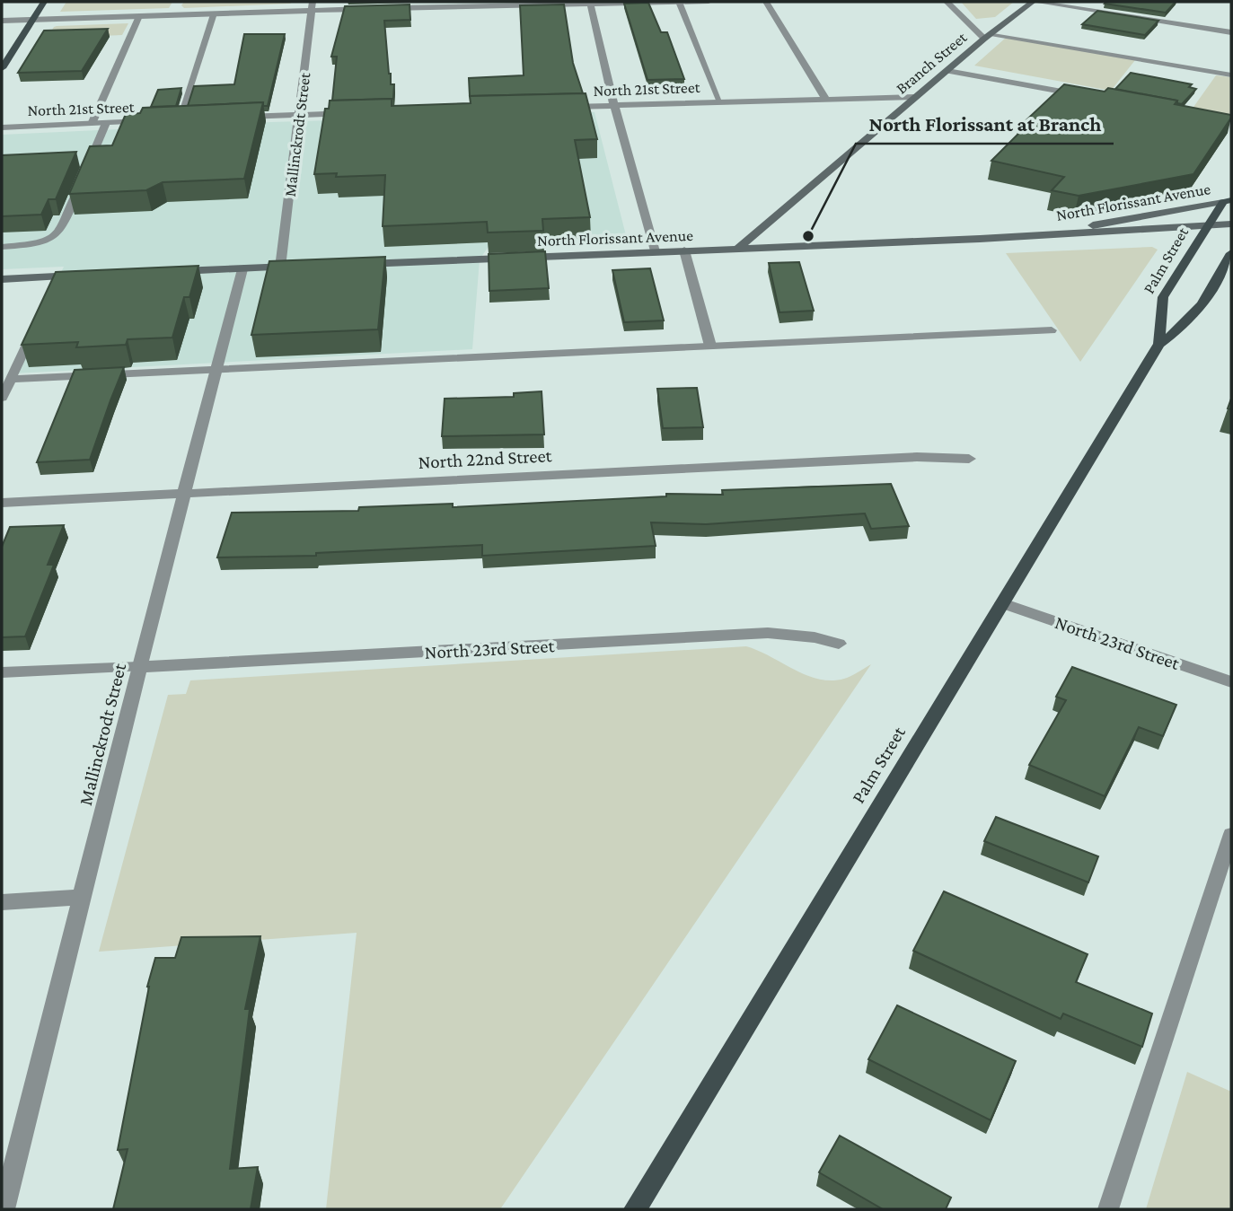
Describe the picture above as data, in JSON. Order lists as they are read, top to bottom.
{
  "streets": {
    "main road": ["Branch Street", "North Florissant Avenue", "Palm Street"],
    "street": [
      "North 21st Street",
      "Mallinckrodt Street",
      "North 22nd Street",
      "North 23rd Street"
    ]
  },
  "crossings": [
    ["Branch Street", "North 21st Street"],
    ["Branch Street", "North Florissant Avenue"],
    ["Mallinckrodt Street", "North 22nd Street"],
    ["Mallinckrodt Street", "North 23rd Street"],
    ["North Florissant Avenue", "Palm Street"],
    ["Palm Street", "North 23rd Street"]
  ],
  "places": ["North Florissant at Branch"]
}
